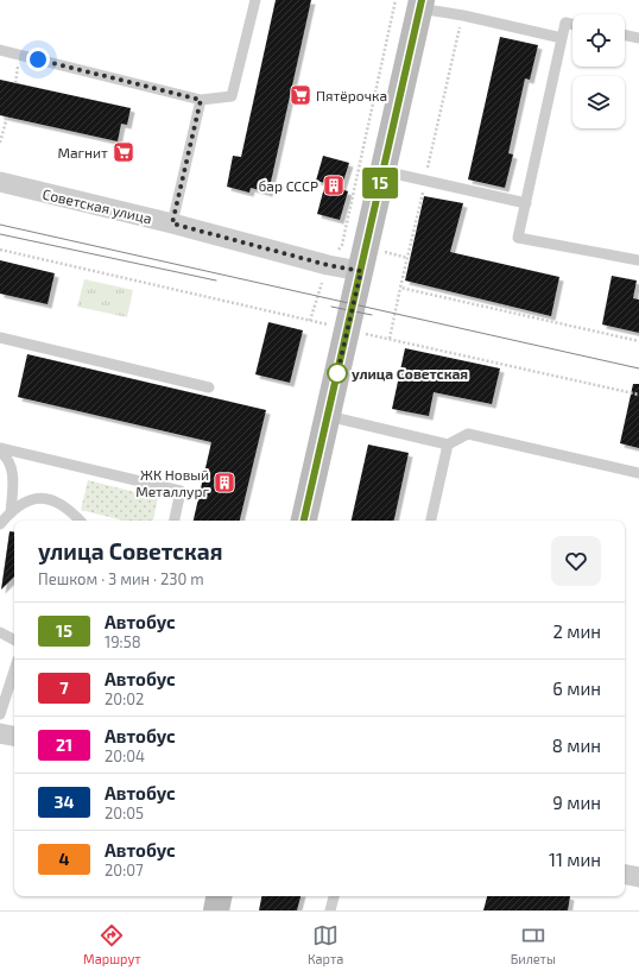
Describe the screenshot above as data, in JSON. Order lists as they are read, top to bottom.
{
  "streets": {
    "street": ["Советская улица"]
  },
  "places": {
    "supermarket": ["Пятёрочка", "Магнит"],
    "building": ["бар СССР", "ЖК Новый Металлург"],
    "other": ["улица Советская"]
  },
  "lines": ["bus line 15"],
  "page": {
    "on_map": "15",
    "heading": ["улица Советская", "Пешком · 3 мин · 230 m"],
    "list": [
      {
        "mark": "15",
        "name": "Автобус",
        "note": "19:58",
        "value": "2 мин"
      },
      {
        "mark": "7",
        "name": "Автобус",
        "note": "20:02",
        "value": "6 мин"
      },
      {
        "mark": "21",
        "name": "Автобус",
        "note": "20:04",
        "value": "8 мин"
      },
      {
        "mark": "34",
        "name": "Автобус",
        "note": "20:05",
        "value": "9 мин"
      },
      {
        "mark": "4",
        "name": "Автобус",
        "note": "20:07",
        "value": "11 мин"
      }
    ],
    "tabs": ["Маршрут", "Карта", "Билеты"]
  }
}
